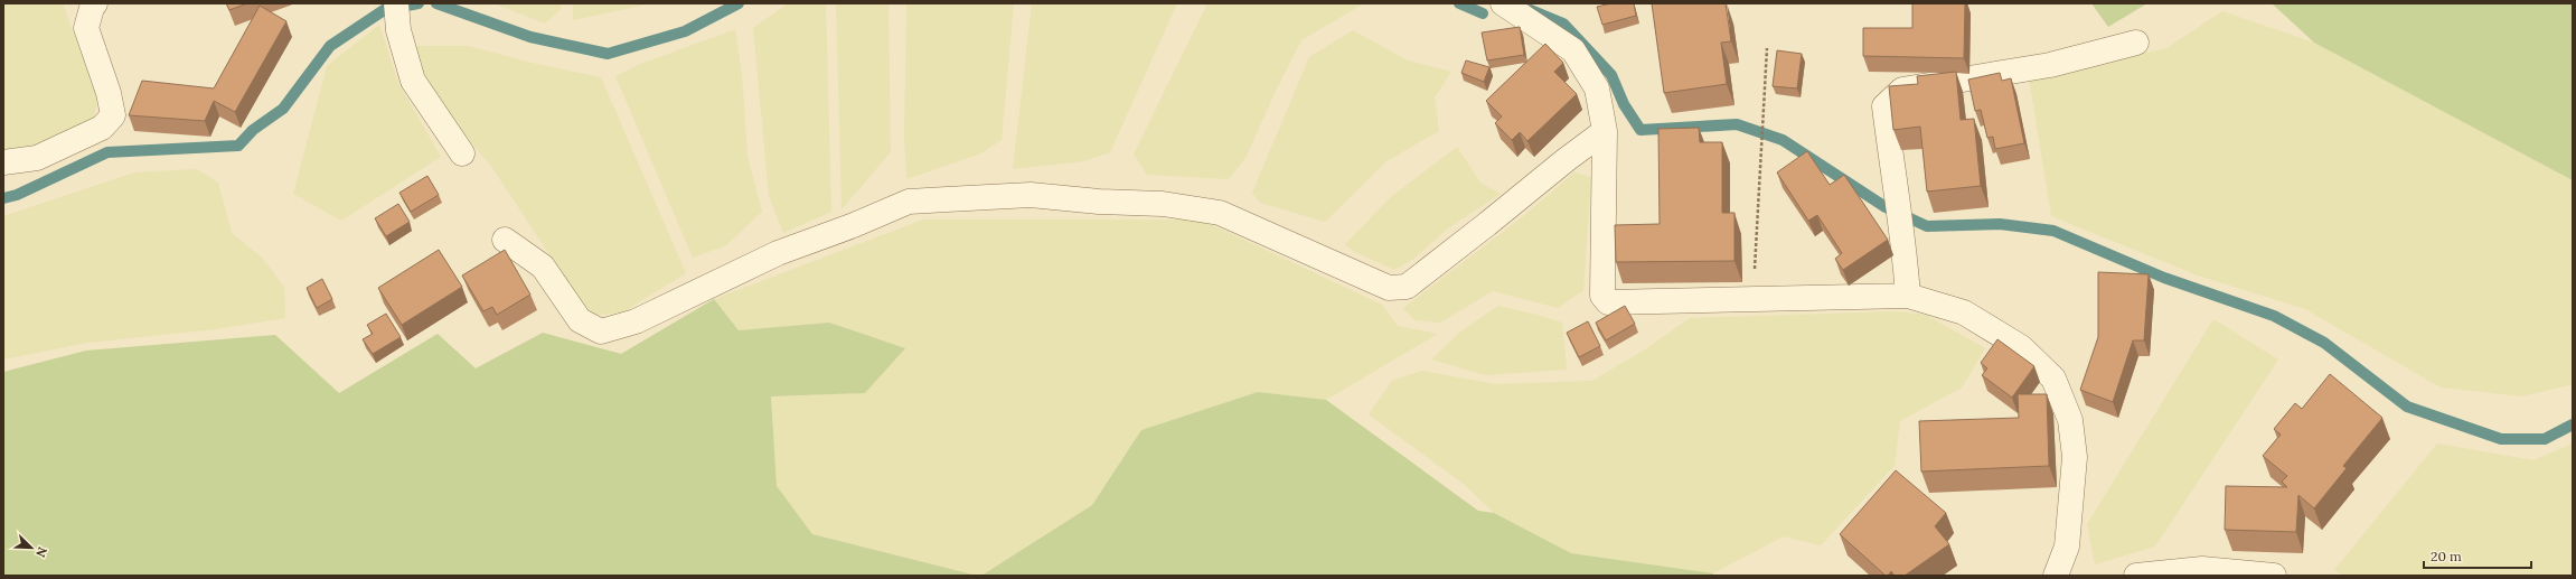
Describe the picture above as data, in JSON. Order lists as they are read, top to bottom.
{
  "scale_bar": "20 m",
  "north": "bottom right"
}
